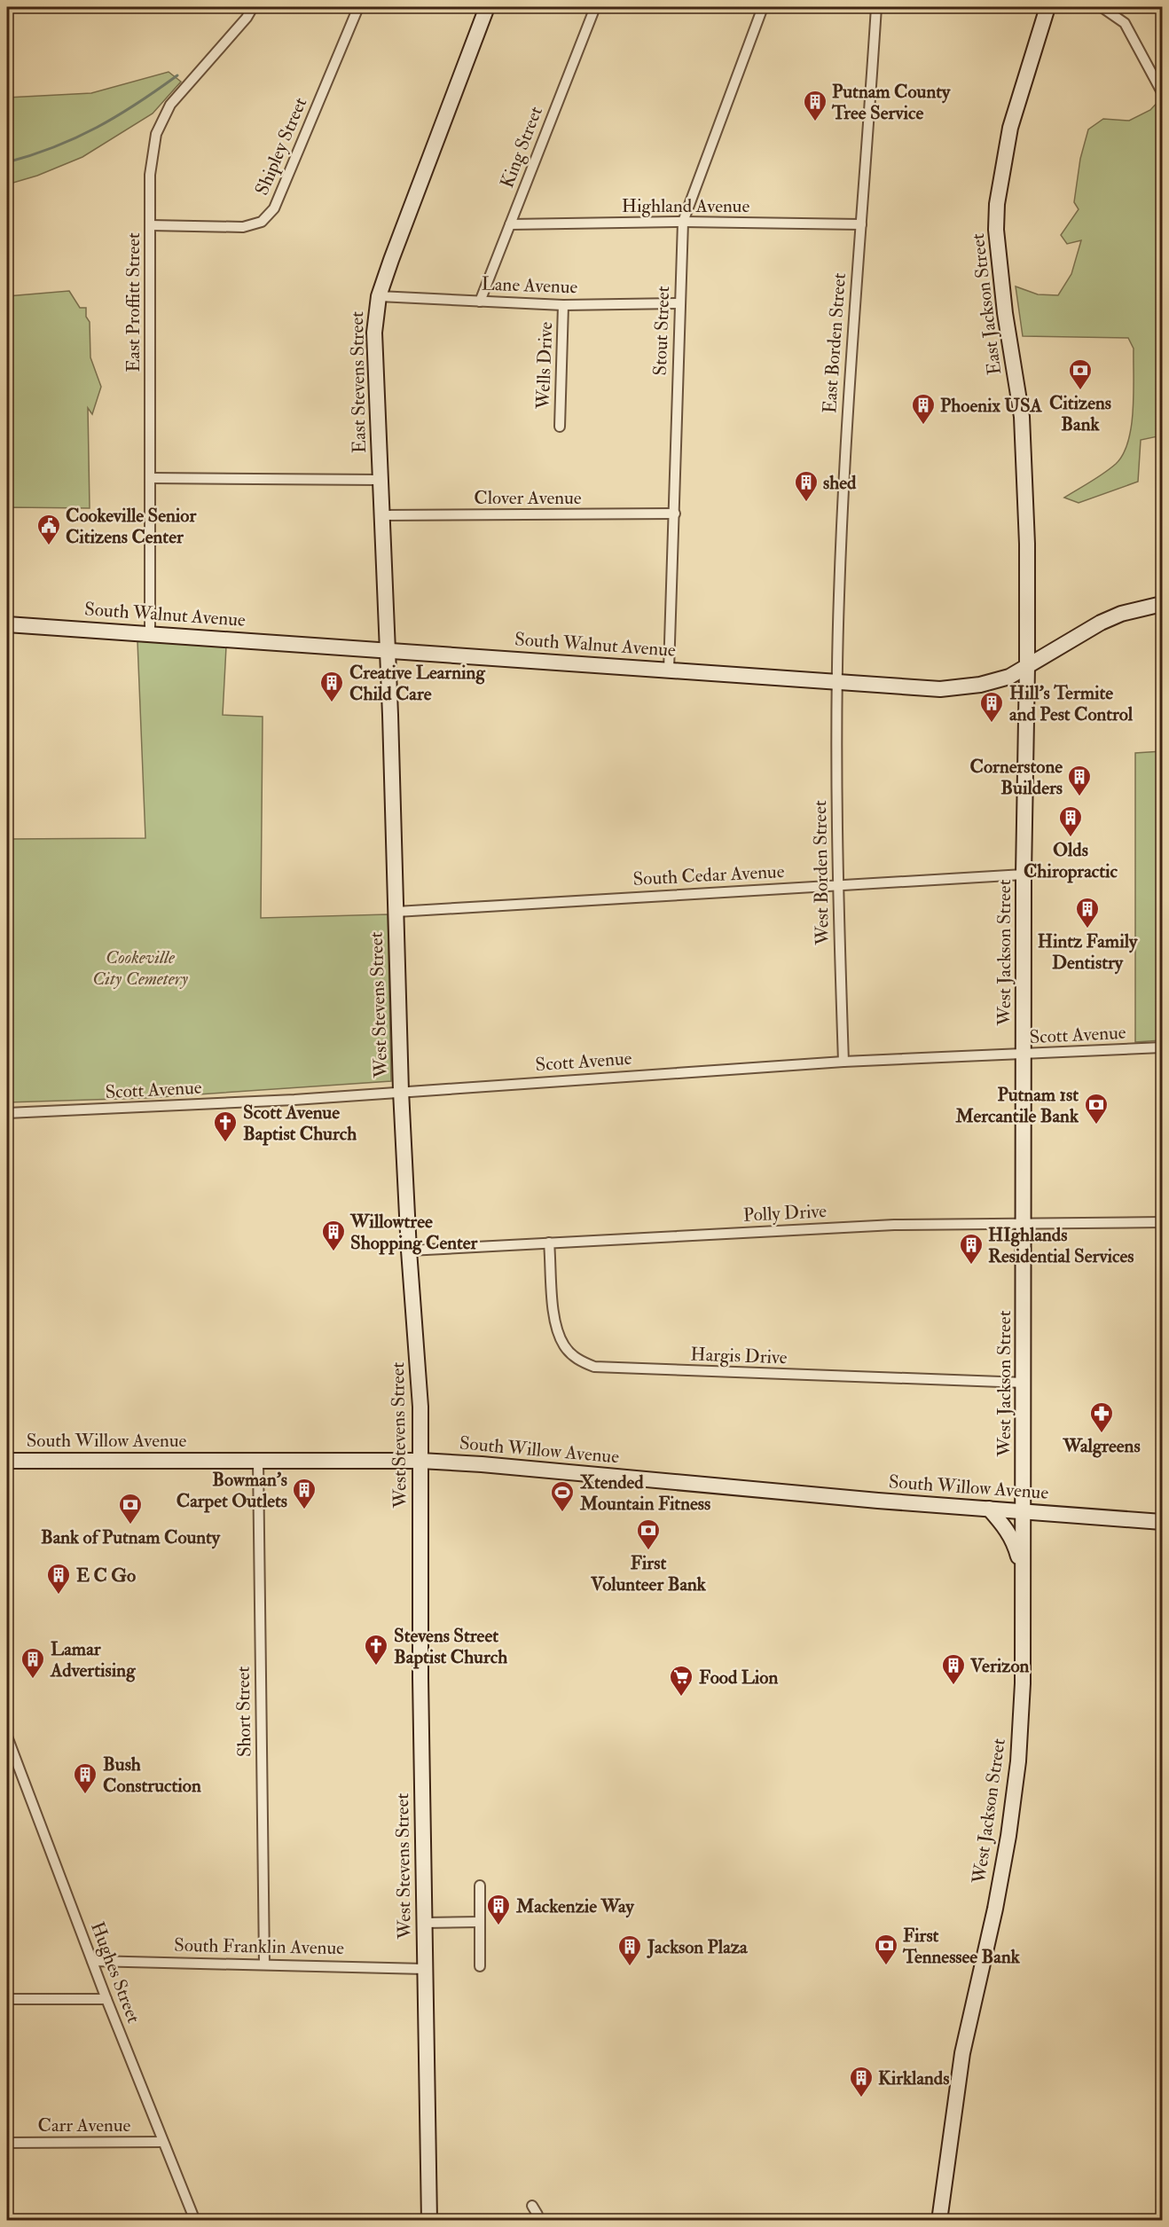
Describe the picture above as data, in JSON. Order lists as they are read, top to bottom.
{
  "streets": {
    "street": [
      "Shipley Street",
      "King Street",
      "Highland Avenue",
      "Lane Avenue",
      "East Proffitt Street",
      "East Jackson Street",
      "Stout Street",
      "East Borden Street",
      "Wells Drive",
      "East Stevens Street",
      "Clover Avenue",
      "South Walnut Avenue",
      "West Borden Street",
      "South Cedar Avenue",
      "West Jackson Street",
      "West Stevens Street",
      "Scott Avenue",
      "Polly Drive",
      "Hargis Drive",
      "South Willow Avenue",
      "Short Street",
      "South Franklin Avenue",
      "Hughes Street",
      "Carr Avenue"
    ]
  },
  "crossings": [
    ["Shipley Street", "East Proffitt Street"],
    ["King Street", "Highland Avenue"],
    ["King Street", "Lane Avenue"],
    ["Highland Avenue", "Stout Street"],
    ["Highland Avenue", "East Borden Street"],
    ["Lane Avenue", "Stout Street"],
    ["Lane Avenue", "Wells Drive"],
    ["Lane Avenue", "East Stevens Street"],
    ["East Proffitt Street", "South Walnut Avenue"],
    ["East Jackson Street", "South Walnut Avenue"],
    ["East Jackson Street", "West Jackson Street"],
    ["Stout Street", "Clover Avenue"],
    ["Stout Street", "South Walnut Avenue"],
    ["East Borden Street", "South Walnut Avenue"],
    ["East Borden Street", "West Borden Street"],
    ["East Stevens Street", "Clover Avenue"],
    ["East Stevens Street", "South Walnut Avenue"],
    ["East Stevens Street", "West Stevens Street"],
    ["South Walnut Avenue", "West Borden Street"],
    ["South Walnut Avenue", "West Jackson Street"],
    ["South Walnut Avenue", "West Stevens Street"],
    ["West Borden Street", "South Cedar Avenue"],
    ["West Borden Street", "Scott Avenue"],
    ["South Cedar Avenue", "West Jackson Street"],
    ["South Cedar Avenue", "West Stevens Street"],
    ["West Jackson Street", "Scott Avenue"],
    ["West Jackson Street", "Polly Drive"],
    ["West Jackson Street", "Hargis Drive"],
    ["West Jackson Street", "South Willow Avenue"],
    ["West Stevens Street", "Scott Avenue"],
    ["West Stevens Street", "Polly Drive"],
    ["West Stevens Street", "South Willow Avenue"],
    ["West Stevens Street", "South Franklin Avenue"],
    ["Polly Drive", "Hargis Drive"],
    ["South Willow Avenue", "Short Street"],
    ["Short Street", "South Franklin Avenue"],
    ["South Franklin Avenue", "Hughes Street"],
    ["Hughes Street", "Carr Avenue"]
  ],
  "parks": ["Cookeville City Cemetery"],
  "places": {
    "building": [
      "Putnam County Tree Service",
      "Phoenix USA",
      "shed",
      "Creative Learning Child Care",
      "Hill's Termite and Pest Control",
      "Cornerstone Builders",
      "Olds Chiropractic",
      "Hintz Family Dentistry",
      "Willowtree Shopping Center",
      "HIghlands Residential Services",
      "Bowman's Carpet Outlets",
      "E C Go",
      "Lamar Advertising",
      "Verizon",
      "Bush Construction",
      "Mackenzie Way",
      "Jackson Plaza",
      "Kirklands"
    ],
    "bank": [
      "Citizens Bank",
      "Putnam 1st Mercantile Bank",
      "Bank of Putnam County",
      "First Volunteer Bank",
      "First Tennessee Bank"
    ],
    "public building": ["Cookeville Senior Citizens Center"],
    "church": ["Scott Avenue Baptist Church", "Stevens Street Baptist Church"],
    "pharmacy": ["Walgreens"],
    "sports": ["Xtended Mountain Fitness"],
    "supermarket": ["Food Lion"]
  }
}
